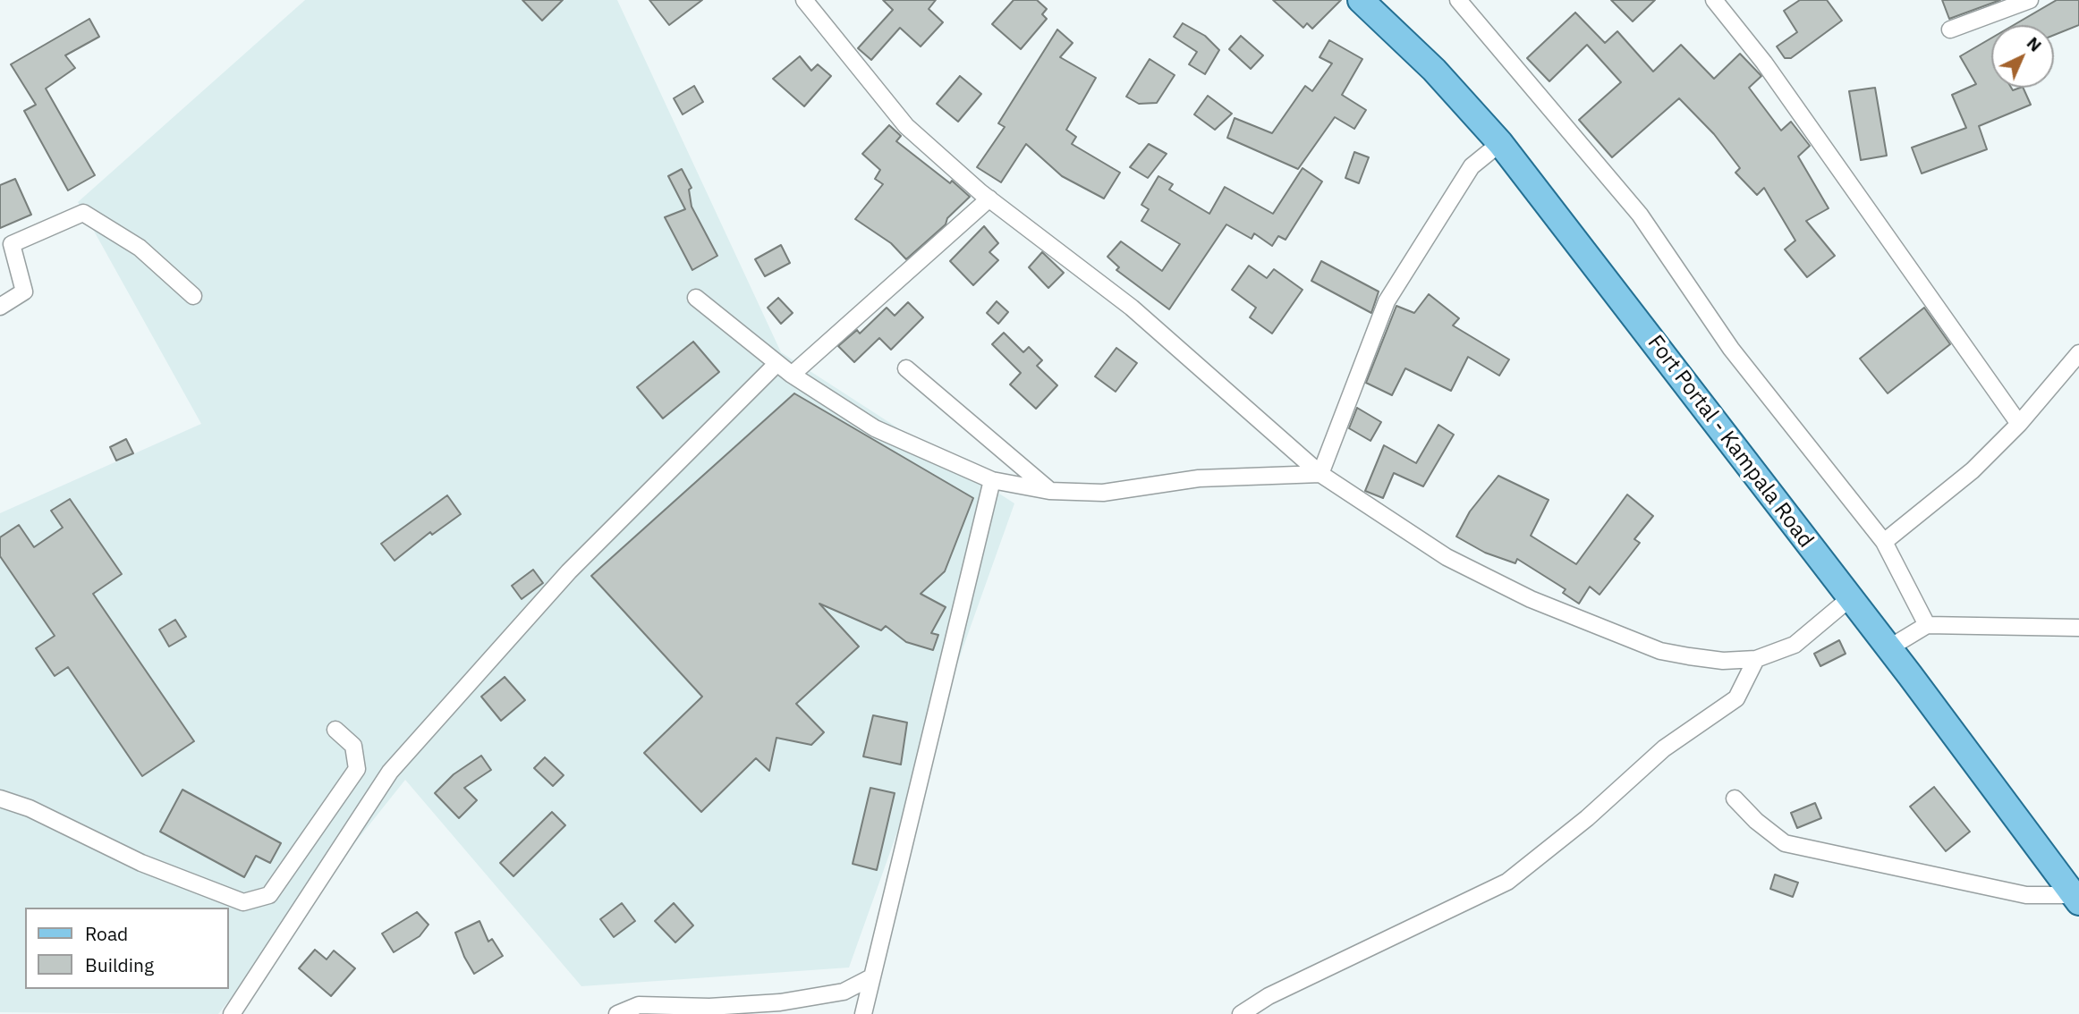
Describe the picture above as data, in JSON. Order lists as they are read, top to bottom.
{
  "streets": {
    "main road": ["Fort Portal - Kampala Road"]
  },
  "legend": ["Road", "Building"],
  "north": "top right"
}
